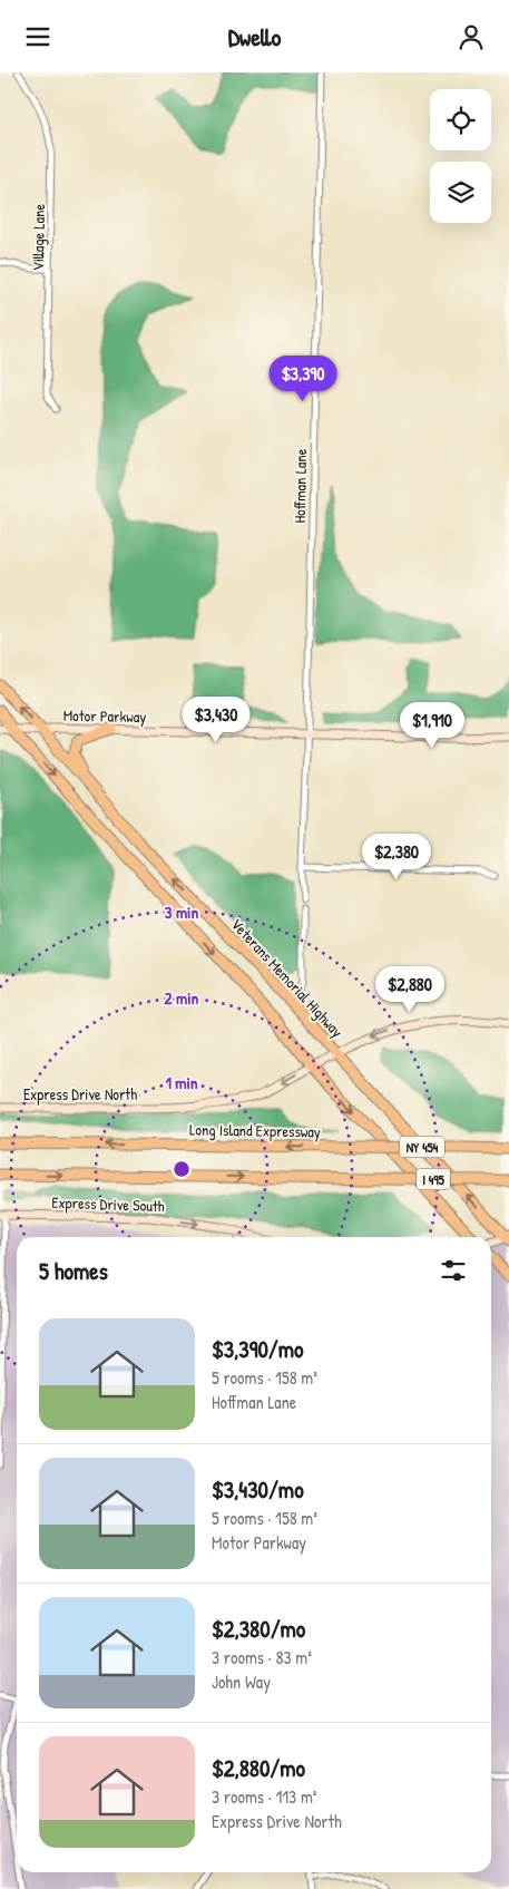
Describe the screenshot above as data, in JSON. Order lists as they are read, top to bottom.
{
  "streets": {
    "highway": [
      "Veterans Memorial Highway",
      "Long Island Expressway",
      "NY 454",
      "I 495"
    ],
    "main road": ["Motor Parkway", "Express Drive North", "Express Drive South"],
    "street": ["Village Lane", "Hoffman Lane"]
  },
  "crossings": [
    ["Hoffman Lane", "Motor Parkway"],
    ["Motor Parkway", "Veterans Memorial Highway"],
    ["Motor Parkway", "NY 454"],
    ["Veterans Memorial Highway", "Express Drive North"],
    ["Express Drive North", "NY 454"]
  ],
  "one_way": ["Express Drive North", "Express Drive South"],
  "page": {
    "header": "Dwello",
    "price": [
      "$3,390",
      "$3,430",
      "$1,910",
      "$2,380",
      "$2,880"
    ],
    "heading": "5 homes",
    "list": [
      {
        "name": "$3,390/mo",
        "note": "5 rooms · 158 m² · Hoffman Lane"
      },
      {
        "name": "$3,430/mo",
        "note": "5 rooms · 158 m² · Motor Parkway"
      },
      {
        "name": "$2,380/mo",
        "note": "3 rooms · 83 m² · John Way"
      },
      {
        "name": "$2,880/mo",
        "note": "3 rooms · 113 m² · Express Drive North"
      }
    ]
  },
  "rings": ["3 min", "2 min", "1 min"]
}
